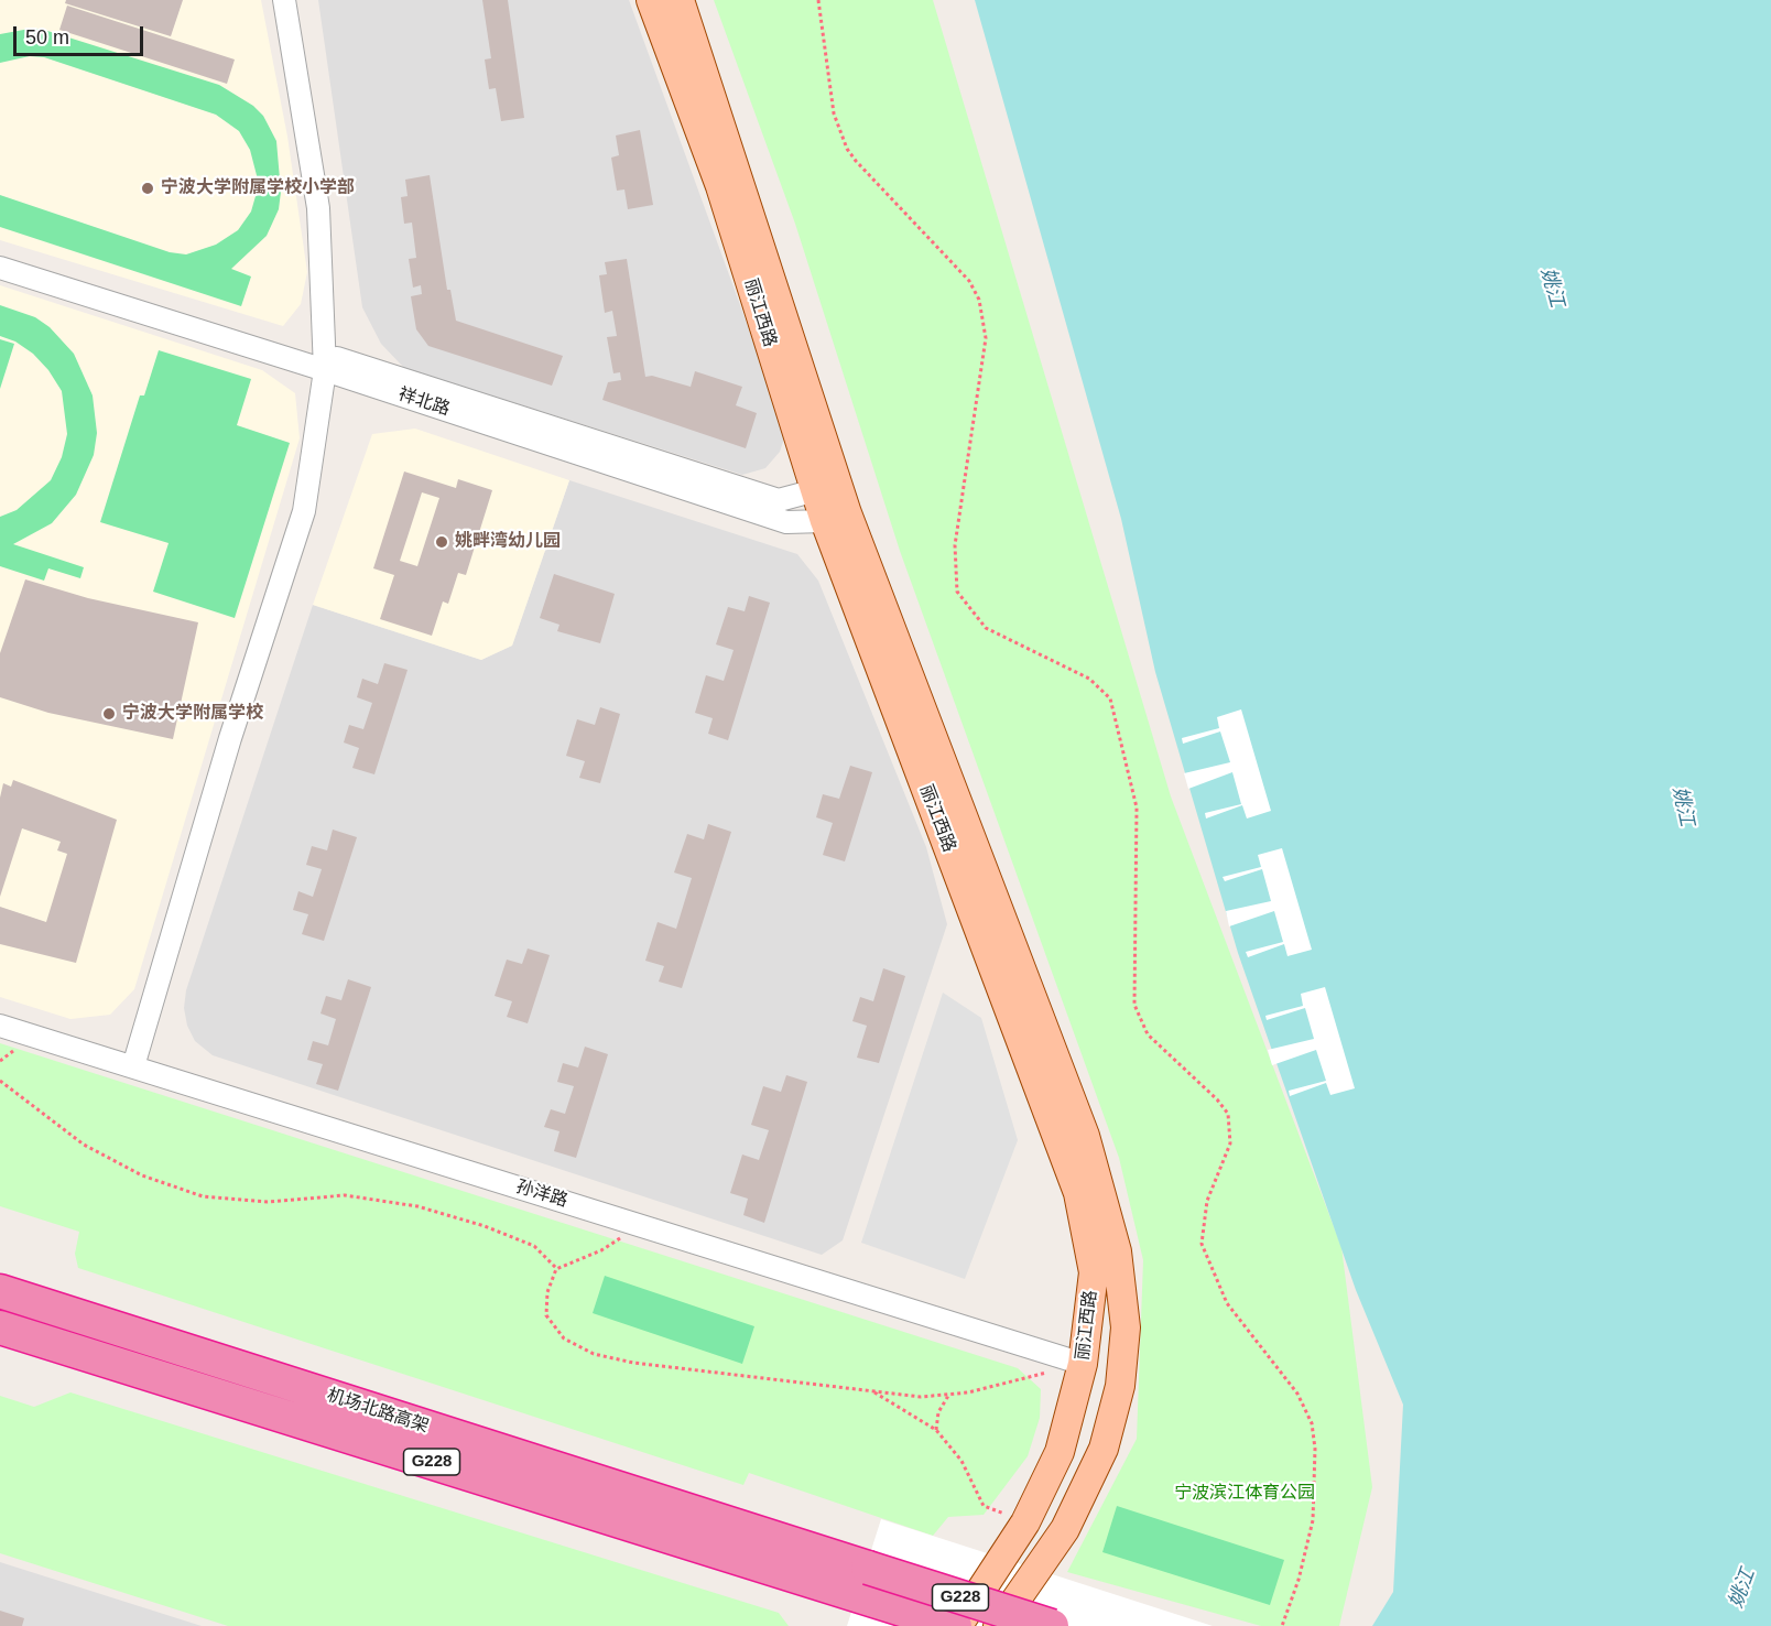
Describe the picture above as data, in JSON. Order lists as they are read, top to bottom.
{
  "streets": {
    "highway": ["机场北路高架", "G228"],
    "main road": ["丽江西路"],
    "street": ["祥北路", "孙洋路"]
  },
  "crossings": [
    ["丽江西路", "祥北路"],
    ["丽江西路", "孙洋路"],
    ["丽江西路", "G228"],
    ["机场北路高架", "G228"]
  ],
  "water": ["姚江"],
  "parks": ["宁波滨江体育公园"],
  "places": ["宁波大学附属学校小学部", "姚畔湾幼儿园", "宁波大学附属学校"],
  "scale_bar": "50 m"
}
